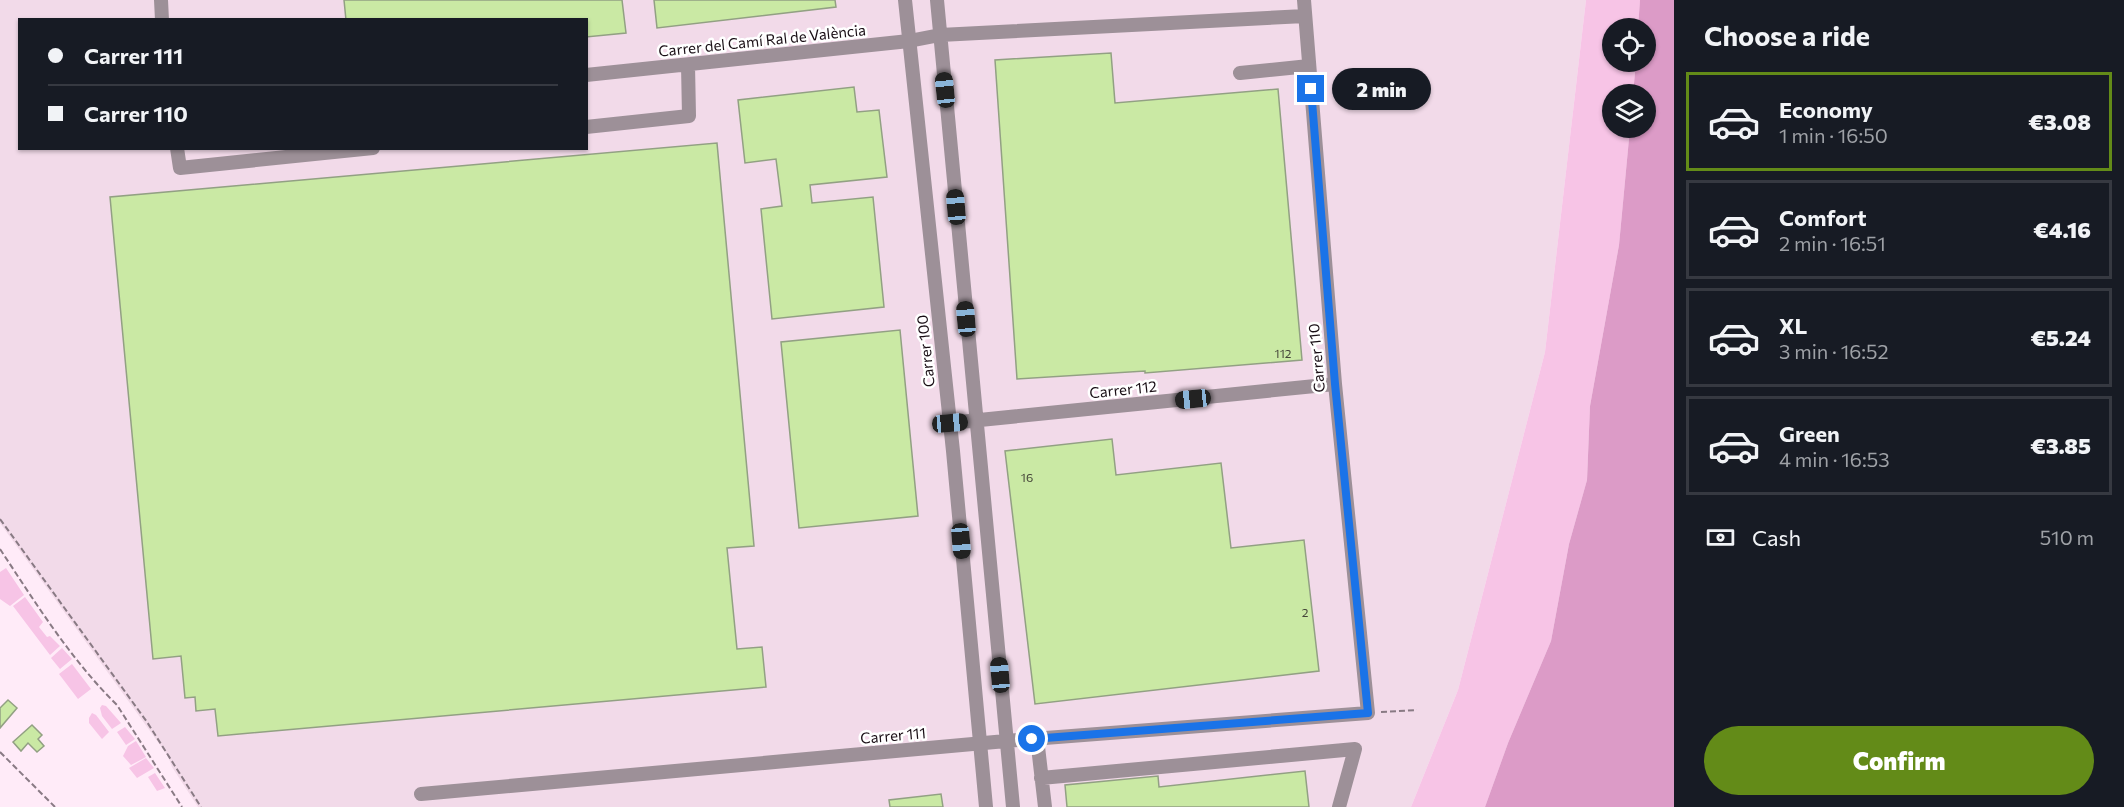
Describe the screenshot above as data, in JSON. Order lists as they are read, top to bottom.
{
  "streets": {
    "street": [
      "Carrer del Camí Ral de València",
      "Carrer 100",
      "Carrer 110",
      "Carrer 112",
      "Carrer 111"
    ]
  },
  "crossings": [
    ["Carrer del Camí Ral de València", "Carrer 100"],
    ["Carrer del Camí Ral de València", "Carrer 110"],
    ["Carrer 100", "Carrer 112"],
    ["Carrer 100", "Carrer 111"],
    ["Carrer 110", "Carrer 112"],
    ["Carrer 110", "Carrer 111"]
  ],
  "house_numbers": ["112", "16", "2"],
  "page": {
    "heading": "Choose a ride",
    "banner": ["Carrer 111", "Carrer 110"],
    "bubble": "2 min",
    "list": [
      {
        "name": "Economy",
        "note": "1 min · 16:50",
        "value": "€3.08"
      },
      {
        "name": "Comfort",
        "note": "2 min · 16:51",
        "value": "€4.16"
      },
      {
        "name": "XL",
        "note": "3 min · 16:52",
        "value": "€5.24"
      },
      {
        "name": "Green",
        "note": "4 min · 16:53",
        "value": "€3.85"
      }
    ],
    "pay": ["Cash", "510 m"],
    "buttons": "Confirm"
  }
}
